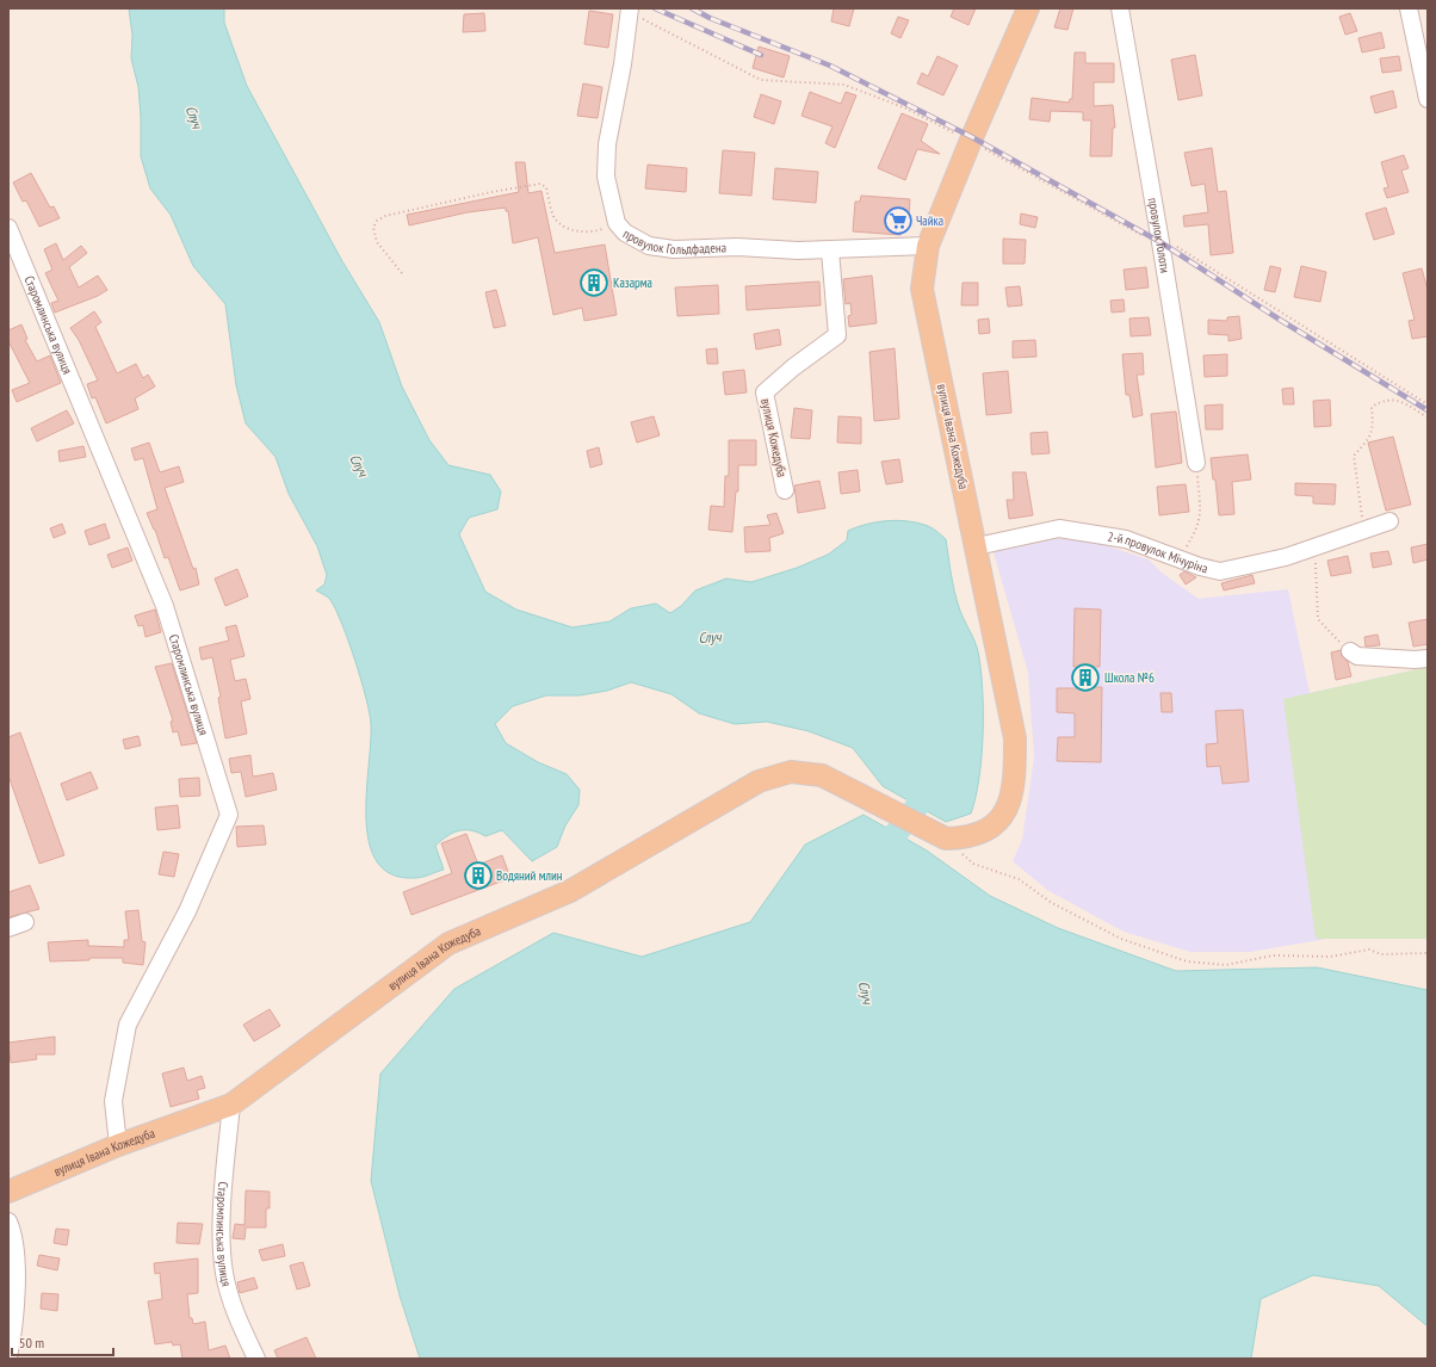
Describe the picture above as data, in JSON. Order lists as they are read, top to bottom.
{
  "streets": {
    "main road": ["вулиця Івана Кожедуба"],
    "street": [
      "провулок Голоти",
      "провулок Гольдфадена",
      "Старомлинська вулиця",
      "вулиця Кожедуба",
      "2-й провулок Мічуріна"
    ]
  },
  "crossings": [
    ["провулок Гольдфадена", "вулиця Івана Кожедуба"],
    ["провулок Гольдфадена", "вулиця Кожедуба"],
    ["Старомлинська вулиця", "вулиця Івана Кожедуба"],
    ["вулиця Івана Кожедуба", "2-й провулок Мічуріна"]
  ],
  "water": ["Случ"],
  "places": {
    "supermarket": ["Чайка"],
    "building": ["Казарма", "Школа №6", "Водяний млин"]
  },
  "scale_bar": "50 m"
}
